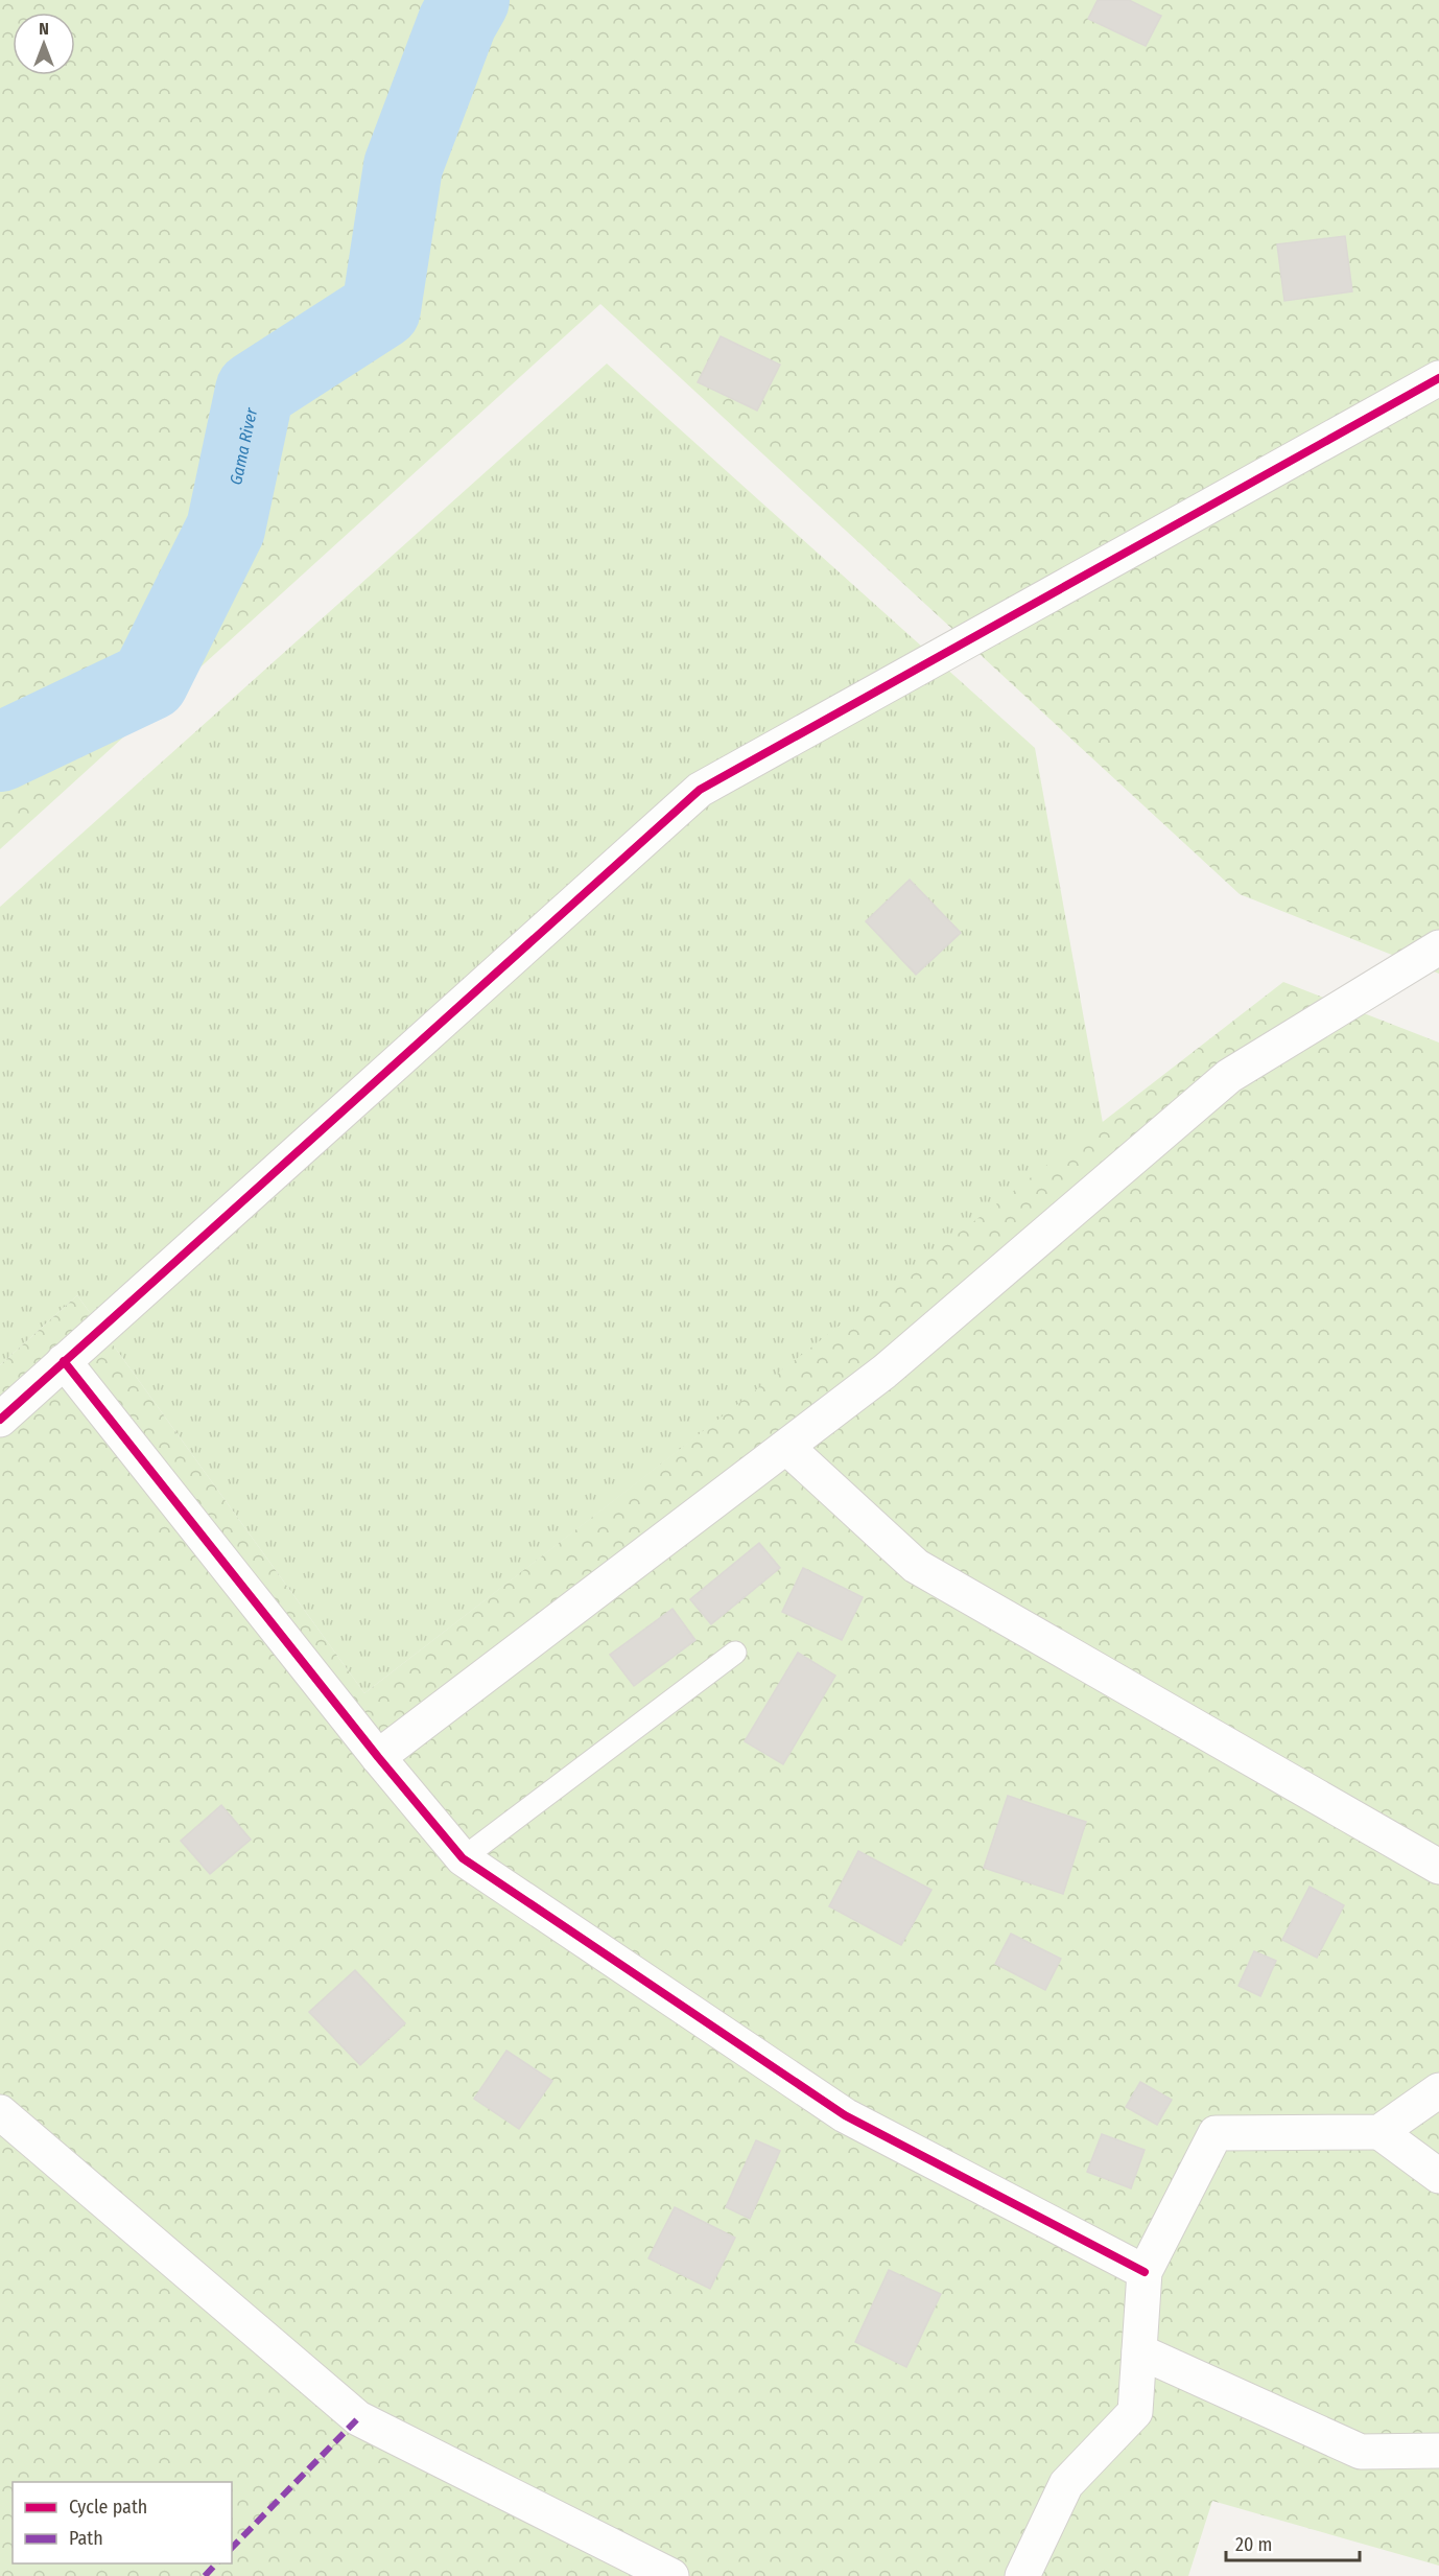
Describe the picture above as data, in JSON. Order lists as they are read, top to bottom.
{
  "water": ["Gama River"],
  "legend": ["Cycle path", "Path"],
  "scale_bar": "20 m",
  "north": "top"
}
